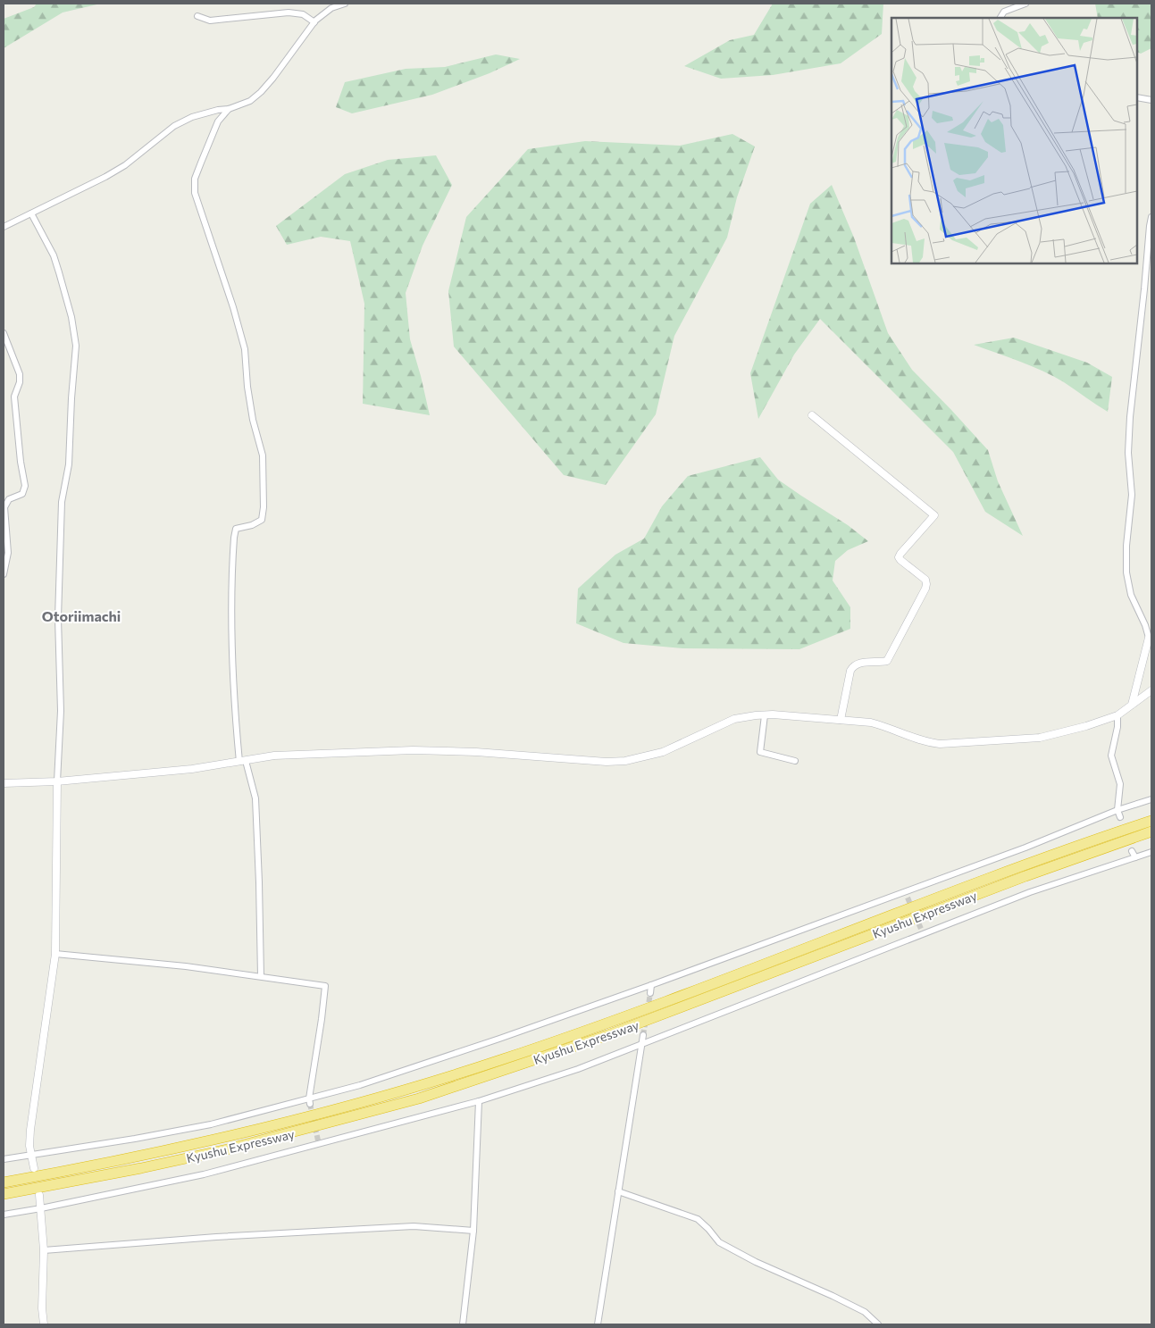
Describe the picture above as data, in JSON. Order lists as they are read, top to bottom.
{
  "streets": {
    "highway": ["Kyushu Expressway"]
  },
  "districts": ["Otoriimachi"]
}
